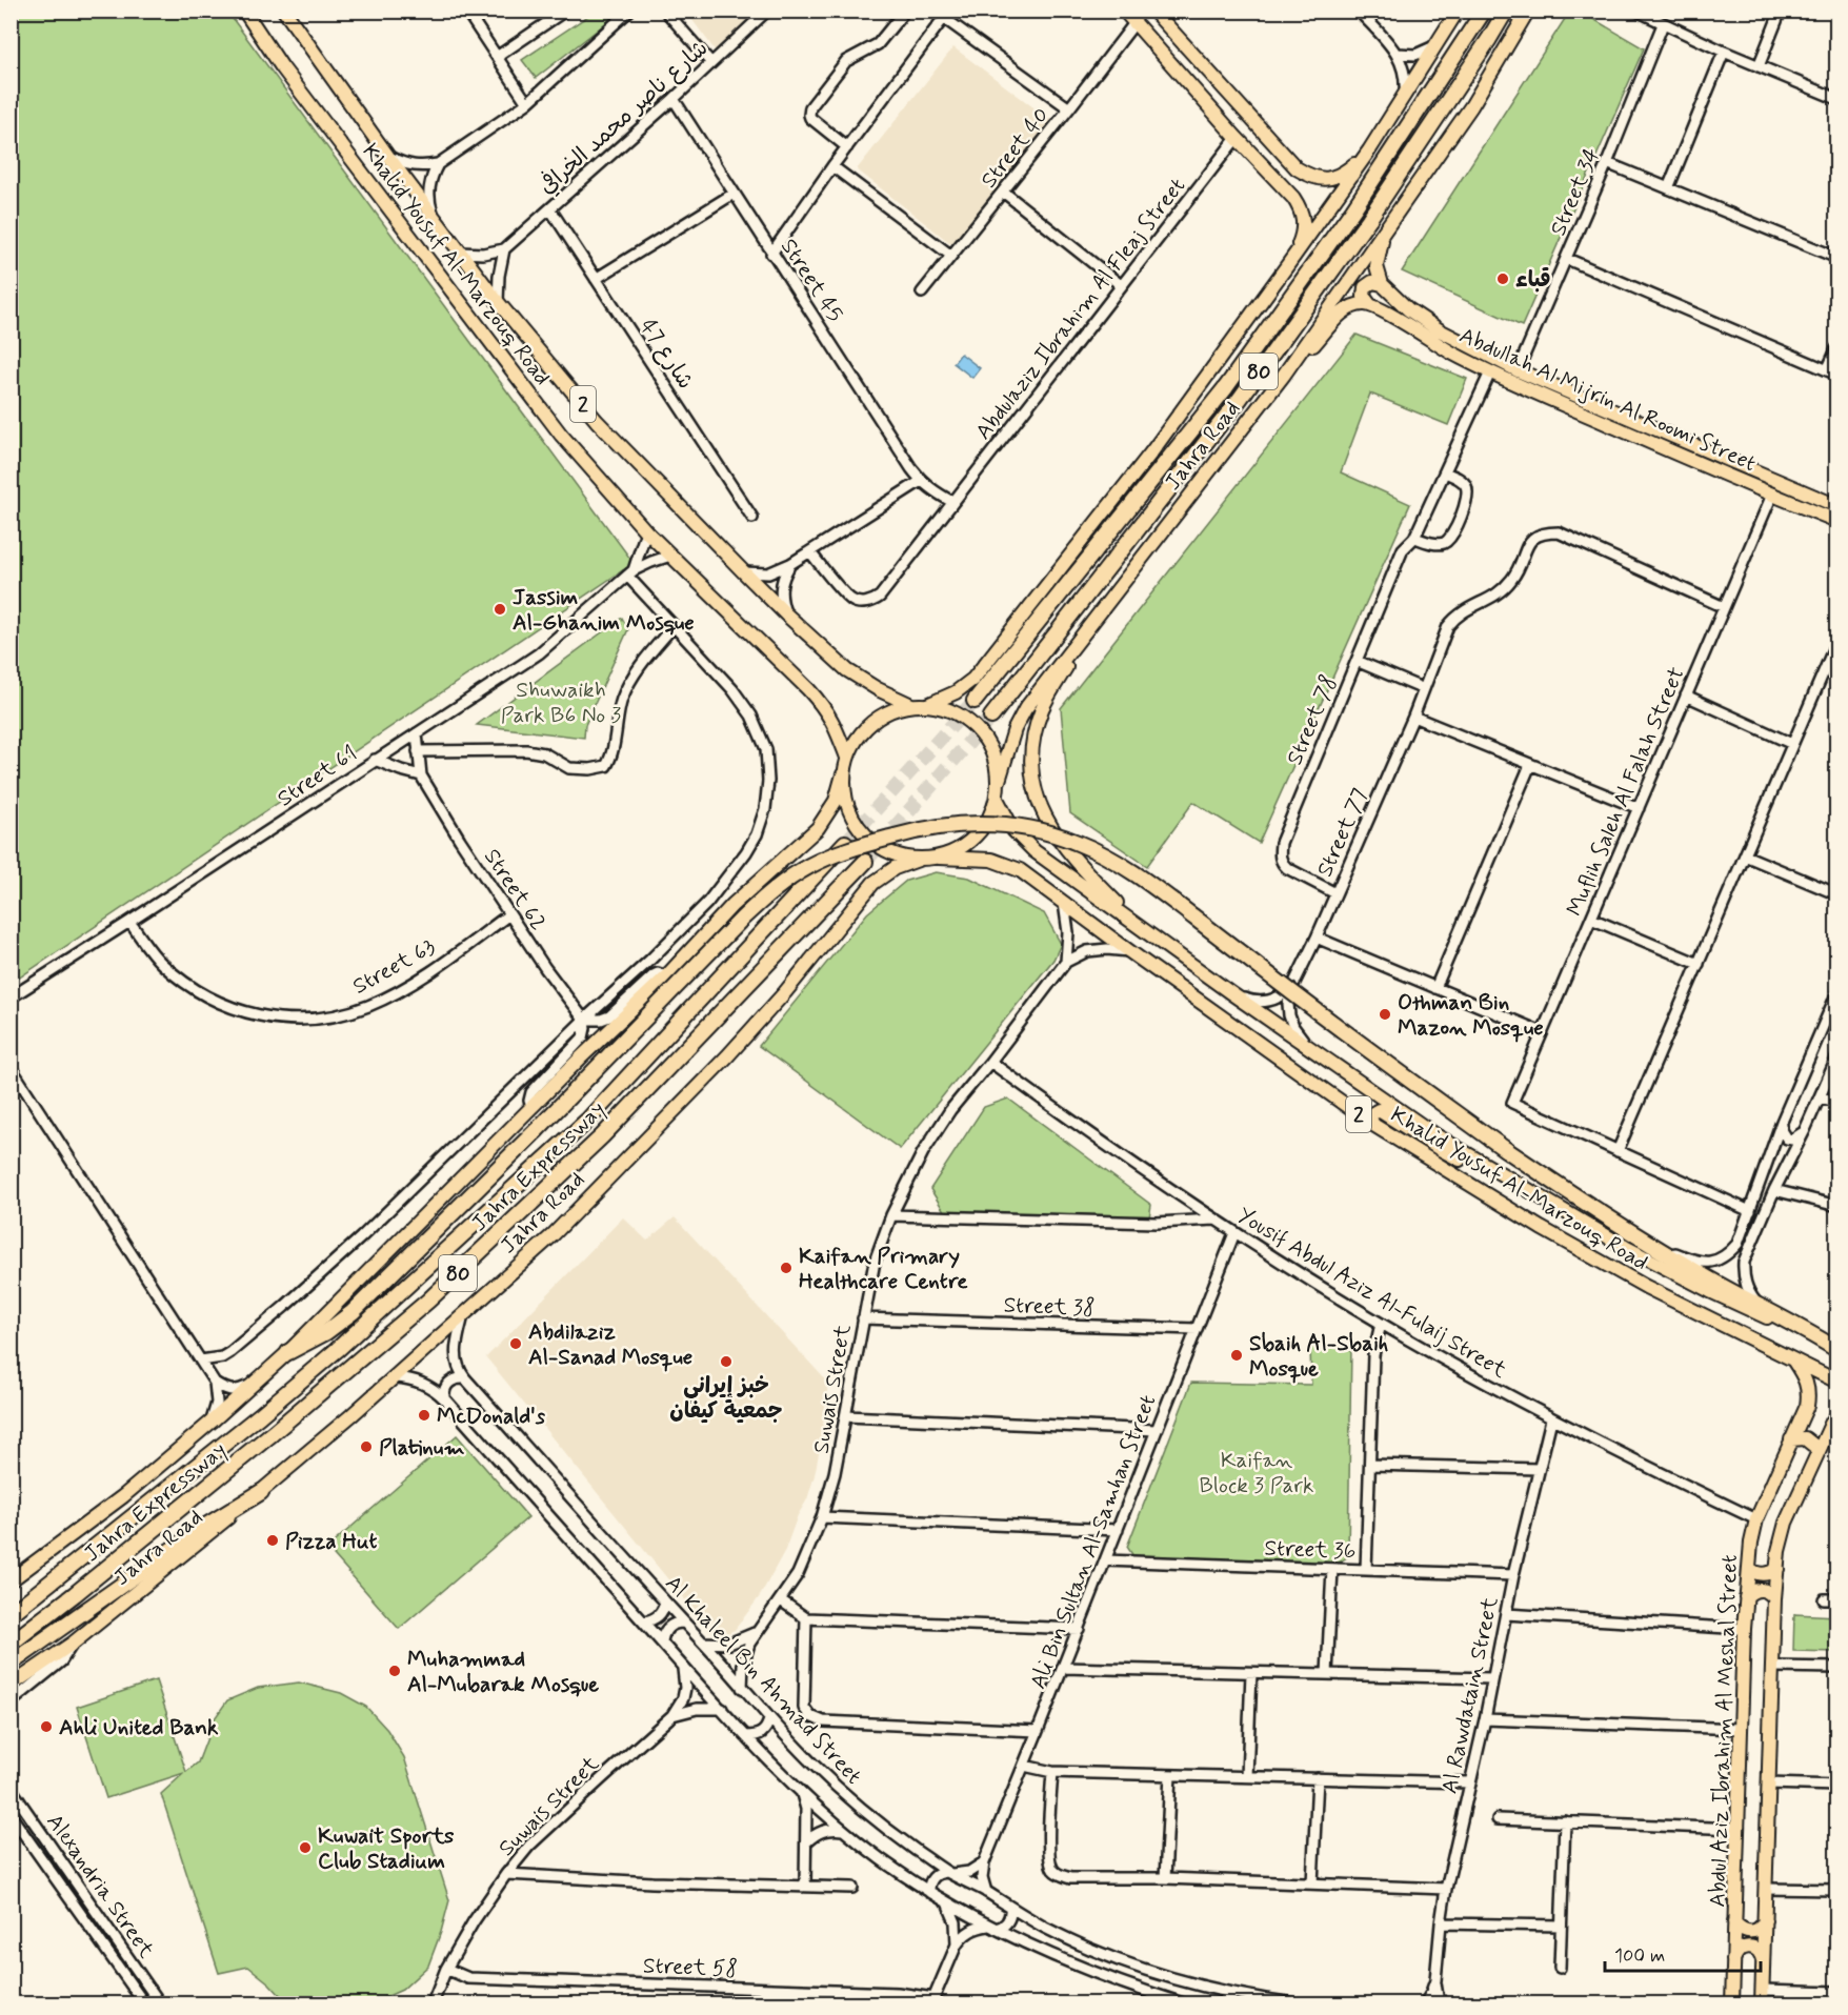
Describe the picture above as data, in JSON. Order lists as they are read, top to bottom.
{
  "streets": {
    "highway": ["80", "Jahra Road", "Jahra Expressway"],
    "main road": [
      "Khalid Yousuf Al-Marzouq Road",
      "Abdullah Al Mijrin Al Roomi Street",
      "2",
      "Abdul Aziz Ibrahim Al Meshal Street"
    ],
    "street": [
      "شارع ناصر محمد الخرافي",
      "Street 40",
      "Street 34",
      "Street 45",
      "Abdulaziz Ibrahim Al Fleaj Street",
      "شارع 47",
      "Street 78",
      "Street 61",
      "Muflih Saleh Al Falah Street",
      "Street 77",
      "Street 62",
      "Street 63",
      "Yousif Abdul Aziz Al-Fulaij Street",
      "Street 38",
      "Suwais Street",
      "Ali Bin Sultan Al-Samhan Street",
      "Street 36",
      "Al Khaleel Bin Ahmad Street",
      "Al Rawdatain Street",
      "Alexandria Street",
      "Street 58"
    ]
  },
  "crossings": [
    ["شارع ناصر محمد الخرافي", "Street 45"],
    ["شارع ناصر محمد الخرافي", "شارع 47"],
    ["Street 34", "Abdullah Al Mijrin Al Roomi Street"],
    ["Khalid Yousuf Al-Marzouq Road", "Jahra Road"],
    ["Khalid Yousuf Al-Marzouq Road", "Street 61"],
    ["Khalid Yousuf Al-Marzouq Road", "Street 77"],
    ["Khalid Yousuf Al-Marzouq Road", "Abdul Aziz Ibrahim Al Meshal Street"],
    ["Abdullah Al Mijrin Al Roomi Street", "Street 78"],
    ["Abdullah Al Mijrin Al Roomi Street", "Muflih Saleh Al Falah Street"],
    ["Jahra Road", "Al Khaleel Bin Ahmad Street"],
    ["Street 78", "Street 77"],
    ["Street 61", "Street 62"],
    ["Street 61", "Street 63"],
    ["Muflih Saleh Al Falah Street", "Street 77"],
    ["Street 62", "Street 63"],
    ["Yousif Abdul Aziz Al-Fulaij Street", "Suwais Street"],
    ["Yousif Abdul Aziz Al-Fulaij Street", "Ali Bin Sultan Al-Samhan Street"],
    ["Yousif Abdul Aziz Al-Fulaij Street", "Al Rawdatain Street"],
    ["Yousif Abdul Aziz Al-Fulaij Street", "Abdul Aziz Ibrahim Al Meshal Street"],
    ["Street 38", "Suwais Street"],
    ["Street 38", "Ali Bin Sultan Al-Samhan Street"],
    ["Suwais Street", "Al Khaleel Bin Ahmad Street"],
    ["Suwais Street", "Street 58"],
    ["Ali Bin Sultan Al-Samhan Street", "Street 36"],
    ["Street 36", "Al Rawdatain Street"]
  ],
  "parks": ["Shuwaikh Park B6 No 3", "Kaifan Block 3 Park"],
  "places": [
    "قباء",
    "Jassim Al-Ghanim Mosque",
    "Othman Bin Mazon Mosque",
    "Kaifan Primary Healthcare Centre",
    "Abdilaziz Al-Sanad Mosque",
    "Sbaih Al-Sbaih Mosque",
    "خبز إيراني جمعية كيفان",
    "McDonald's",
    "Platinum",
    "Pizza Hut",
    "Muhammad Al-Mubarak Mosque",
    "Ahli United Bank",
    "Kuwait Sports Club Stadium"
  ],
  "scale_bar": "100 m"
}
